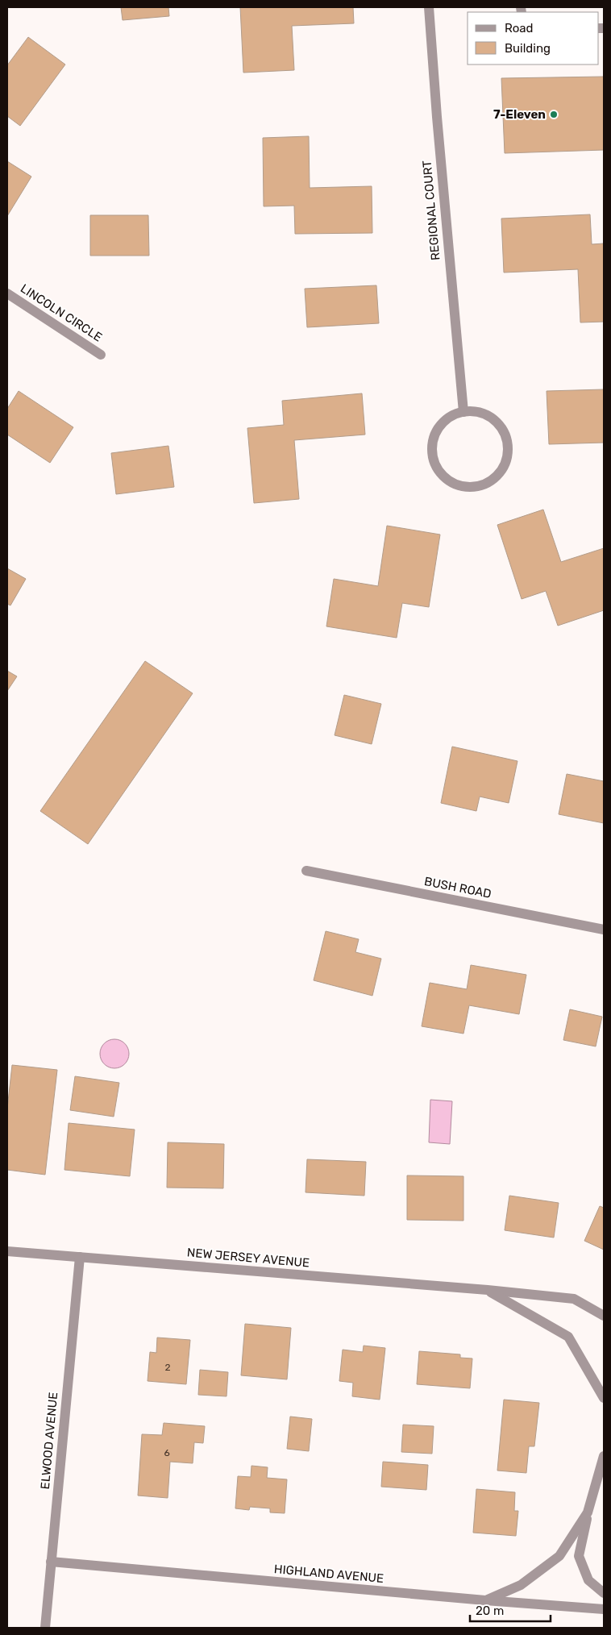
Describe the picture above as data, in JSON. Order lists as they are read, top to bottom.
{
  "streets": {
    "street": [
      "REGIONAL COURT",
      "LINCOLN CIRCLE",
      "BUSH ROAD",
      "NEW JERSEY AVENUE",
      "ELWOOD AVENUE",
      "HIGHLAND AVENUE"
    ]
  },
  "crossings": [
    ["NEW JERSEY AVENUE", "ELWOOD AVENUE"],
    ["ELWOOD AVENUE", "HIGHLAND AVENUE"]
  ],
  "places": ["7-Eleven"],
  "house_numbers": ["2", "6"],
  "legend": ["Road", "Building"],
  "scale_bar": "20 m"
}
